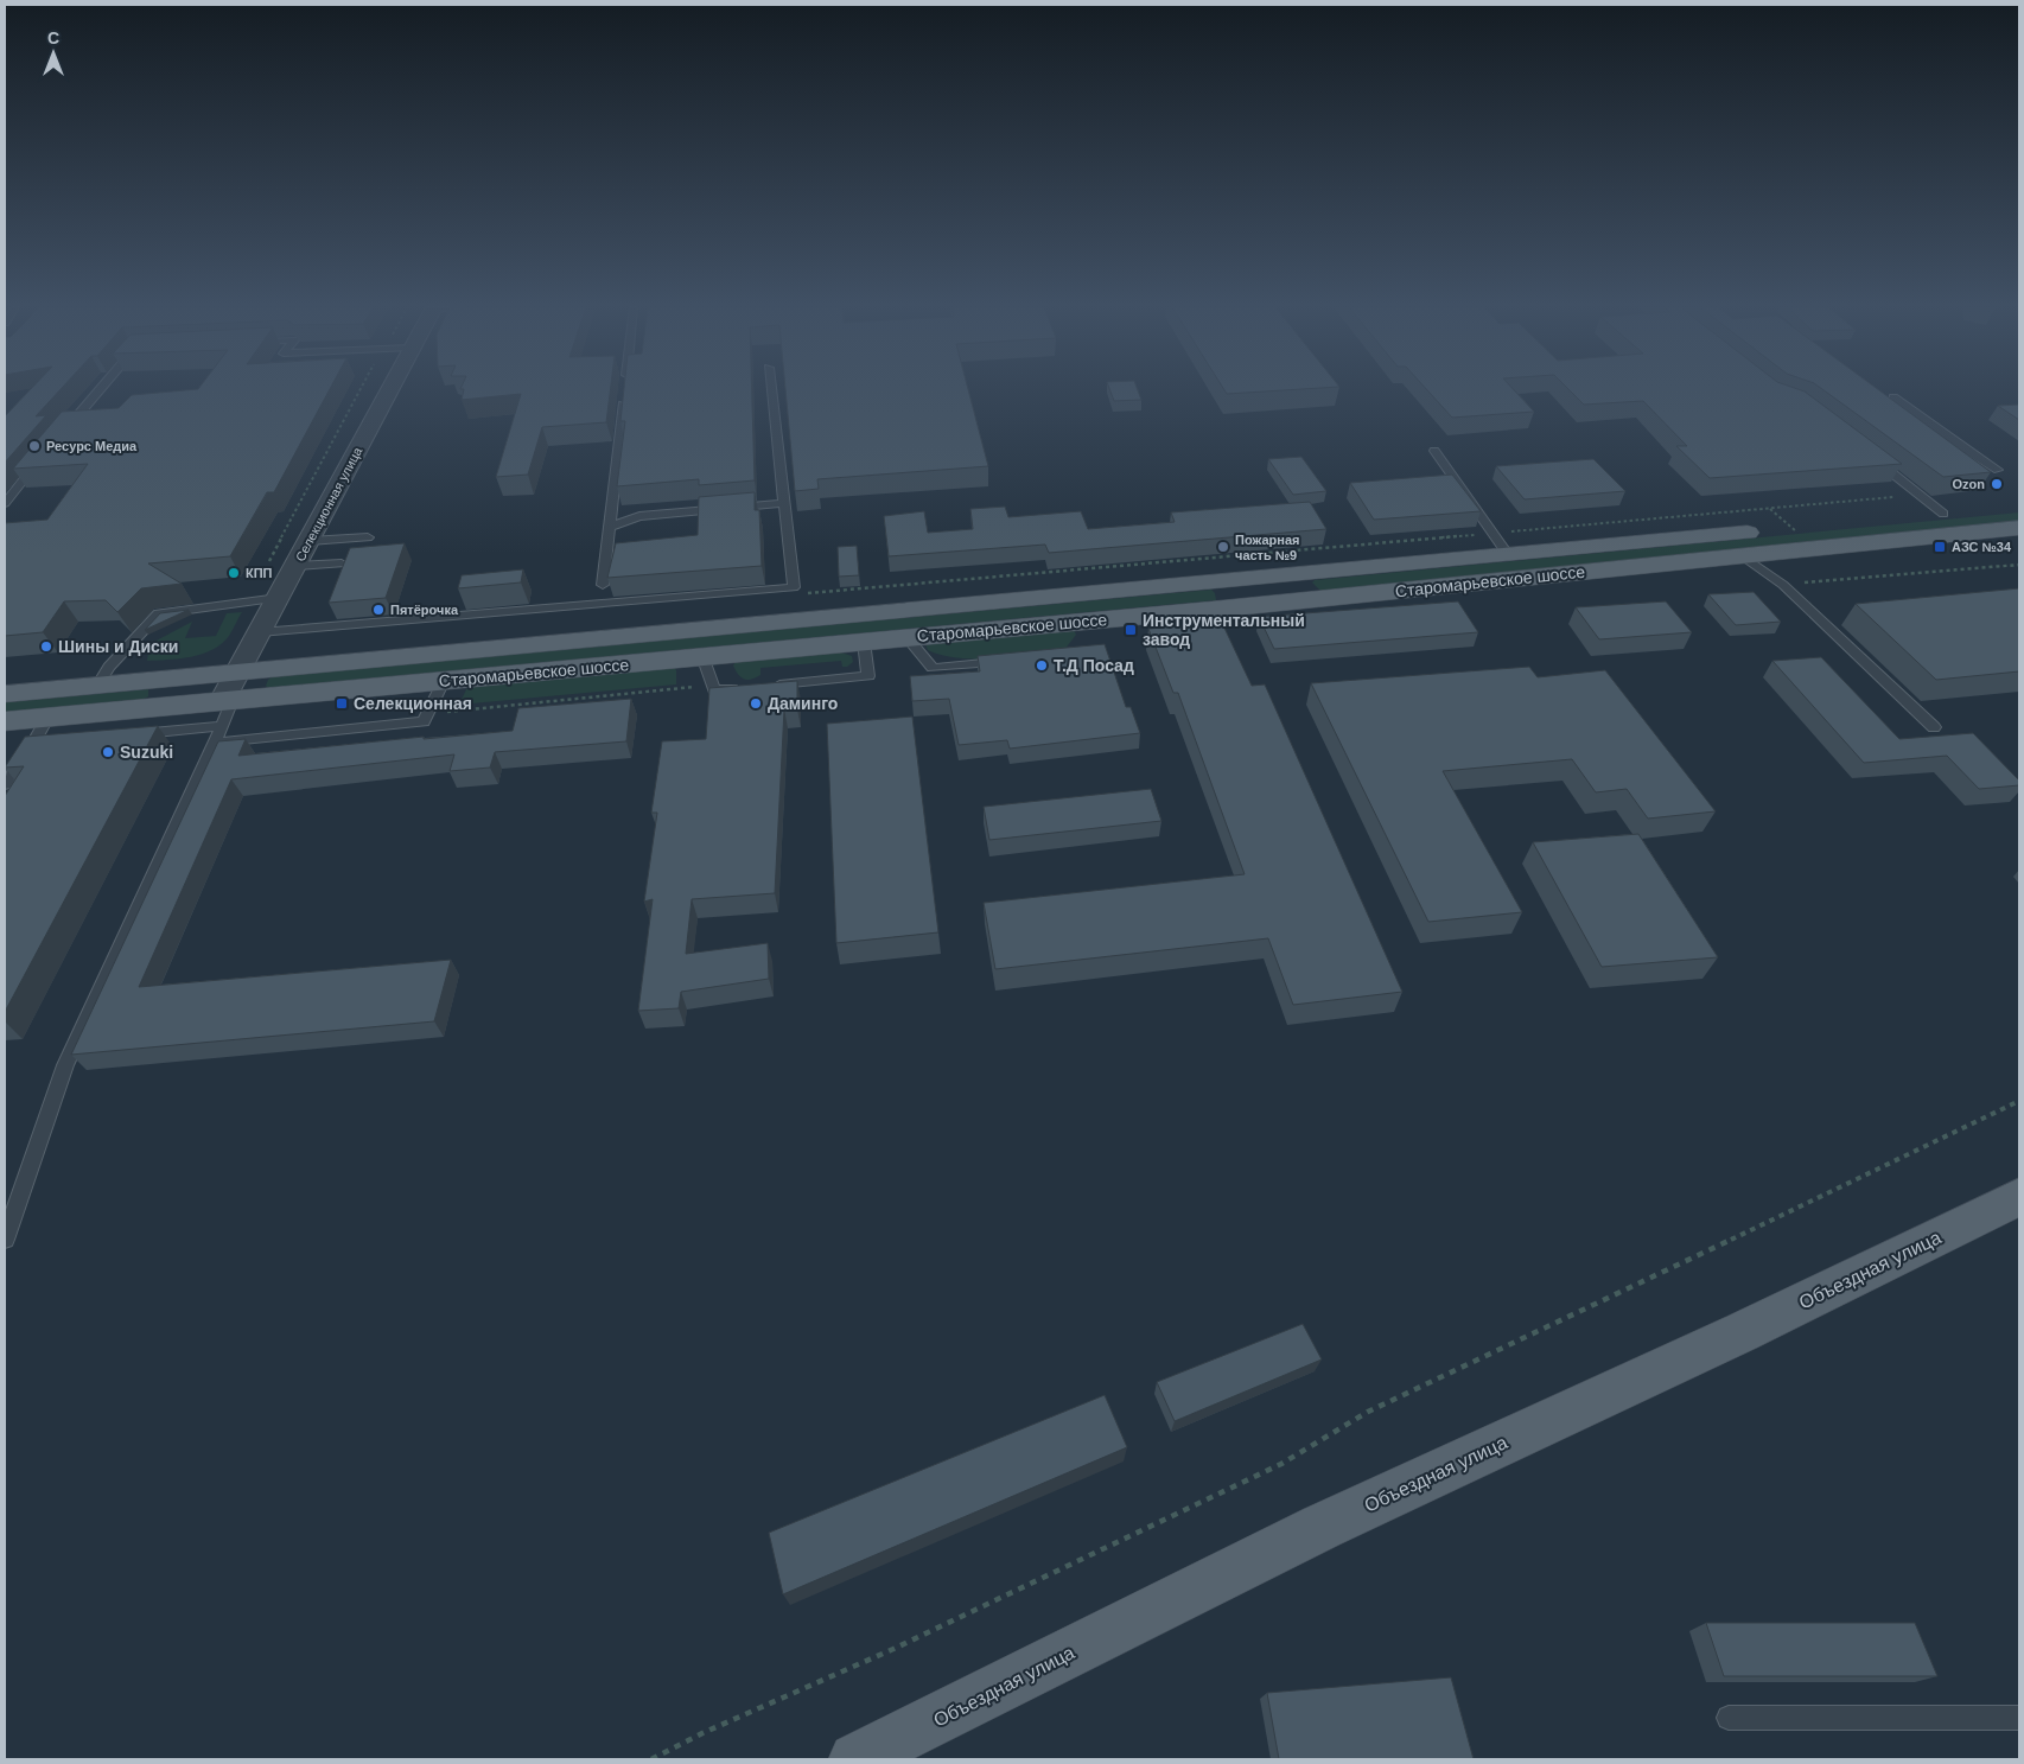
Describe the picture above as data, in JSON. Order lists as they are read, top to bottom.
{
  "streets": {
    "main road": ["Старомарьевское шоссе", "Объездная улица"],
    "street": ["Селекционная улица"]
  },
  "crossings": [
    ["Селекционная улица", "Старомарьевское шоссе"]
  ],
  "places": {
    "other": [
      "Ресурс Медиа",
      "Ozon",
      "Пожарная часть №9",
      "КПП",
      "Пятёрочка",
      "Шины и Диски",
      "Т.Д Посад",
      "Даминго",
      "Suzuki"
    ],
    "transit": ["АЗС №34", "Инструментальный завод", "Селекционная"]
  },
  "north": "top"
}
